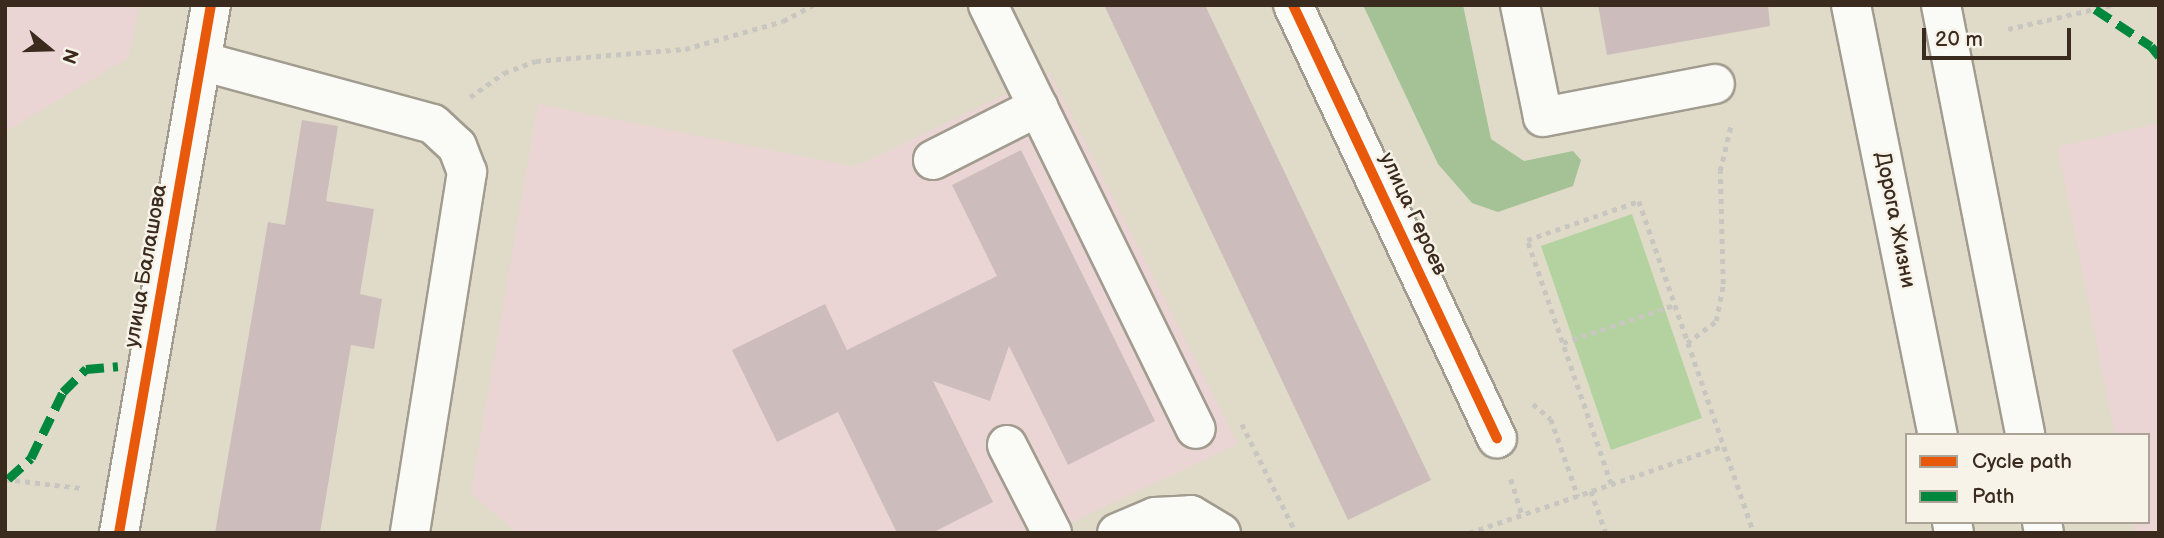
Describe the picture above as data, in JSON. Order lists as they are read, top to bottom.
{
  "streets": {
    "street": ["улица Героев", "Дорога Жизни", "улица Балашова"]
  },
  "legend": ["Cycle path", "Path"],
  "scale_bar": "20 m",
  "north": "right"
}
